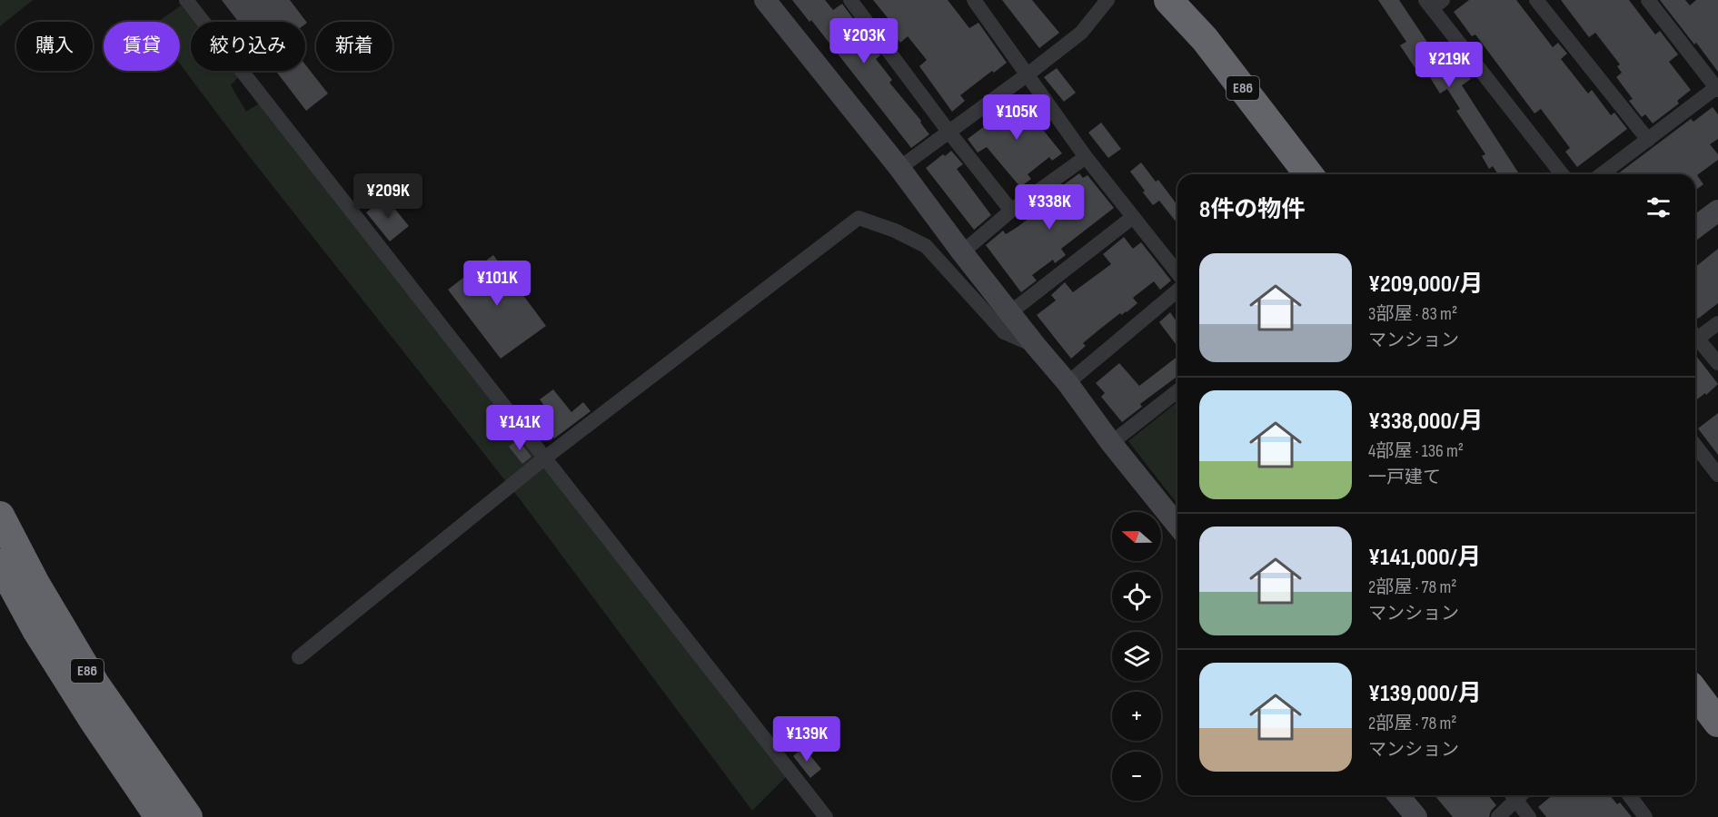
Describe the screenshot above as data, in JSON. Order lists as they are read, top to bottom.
{
  "streets": {
    "highway": ["E86"]
  },
  "north": "left",
  "page": {
    "price": [
      "¥203K",
      "¥219K",
      "¥105K",
      "¥209K",
      "¥338K",
      "¥101K",
      "¥141K",
      "¥139K"
    ],
    "chip": [
      "購入",
      "賃貸",
      "絞り込み",
      "新着"
    ],
    "heading": "8件の物件",
    "list": [
      {
        "name": "¥209,000/月",
        "note": "3部屋 · 83 m² · マンション"
      },
      {
        "name": "¥338,000/月",
        "note": "4部屋 · 136 m² · 一戸建て"
      },
      {
        "name": "¥141,000/月",
        "note": "2部屋 · 78 m² · マンション"
      },
      {
        "name": "¥139,000/月",
        "note": "2部屋 · 78 m² · マンション"
      }
    ],
    "map_buttons": ["+", "−"]
  }
}
